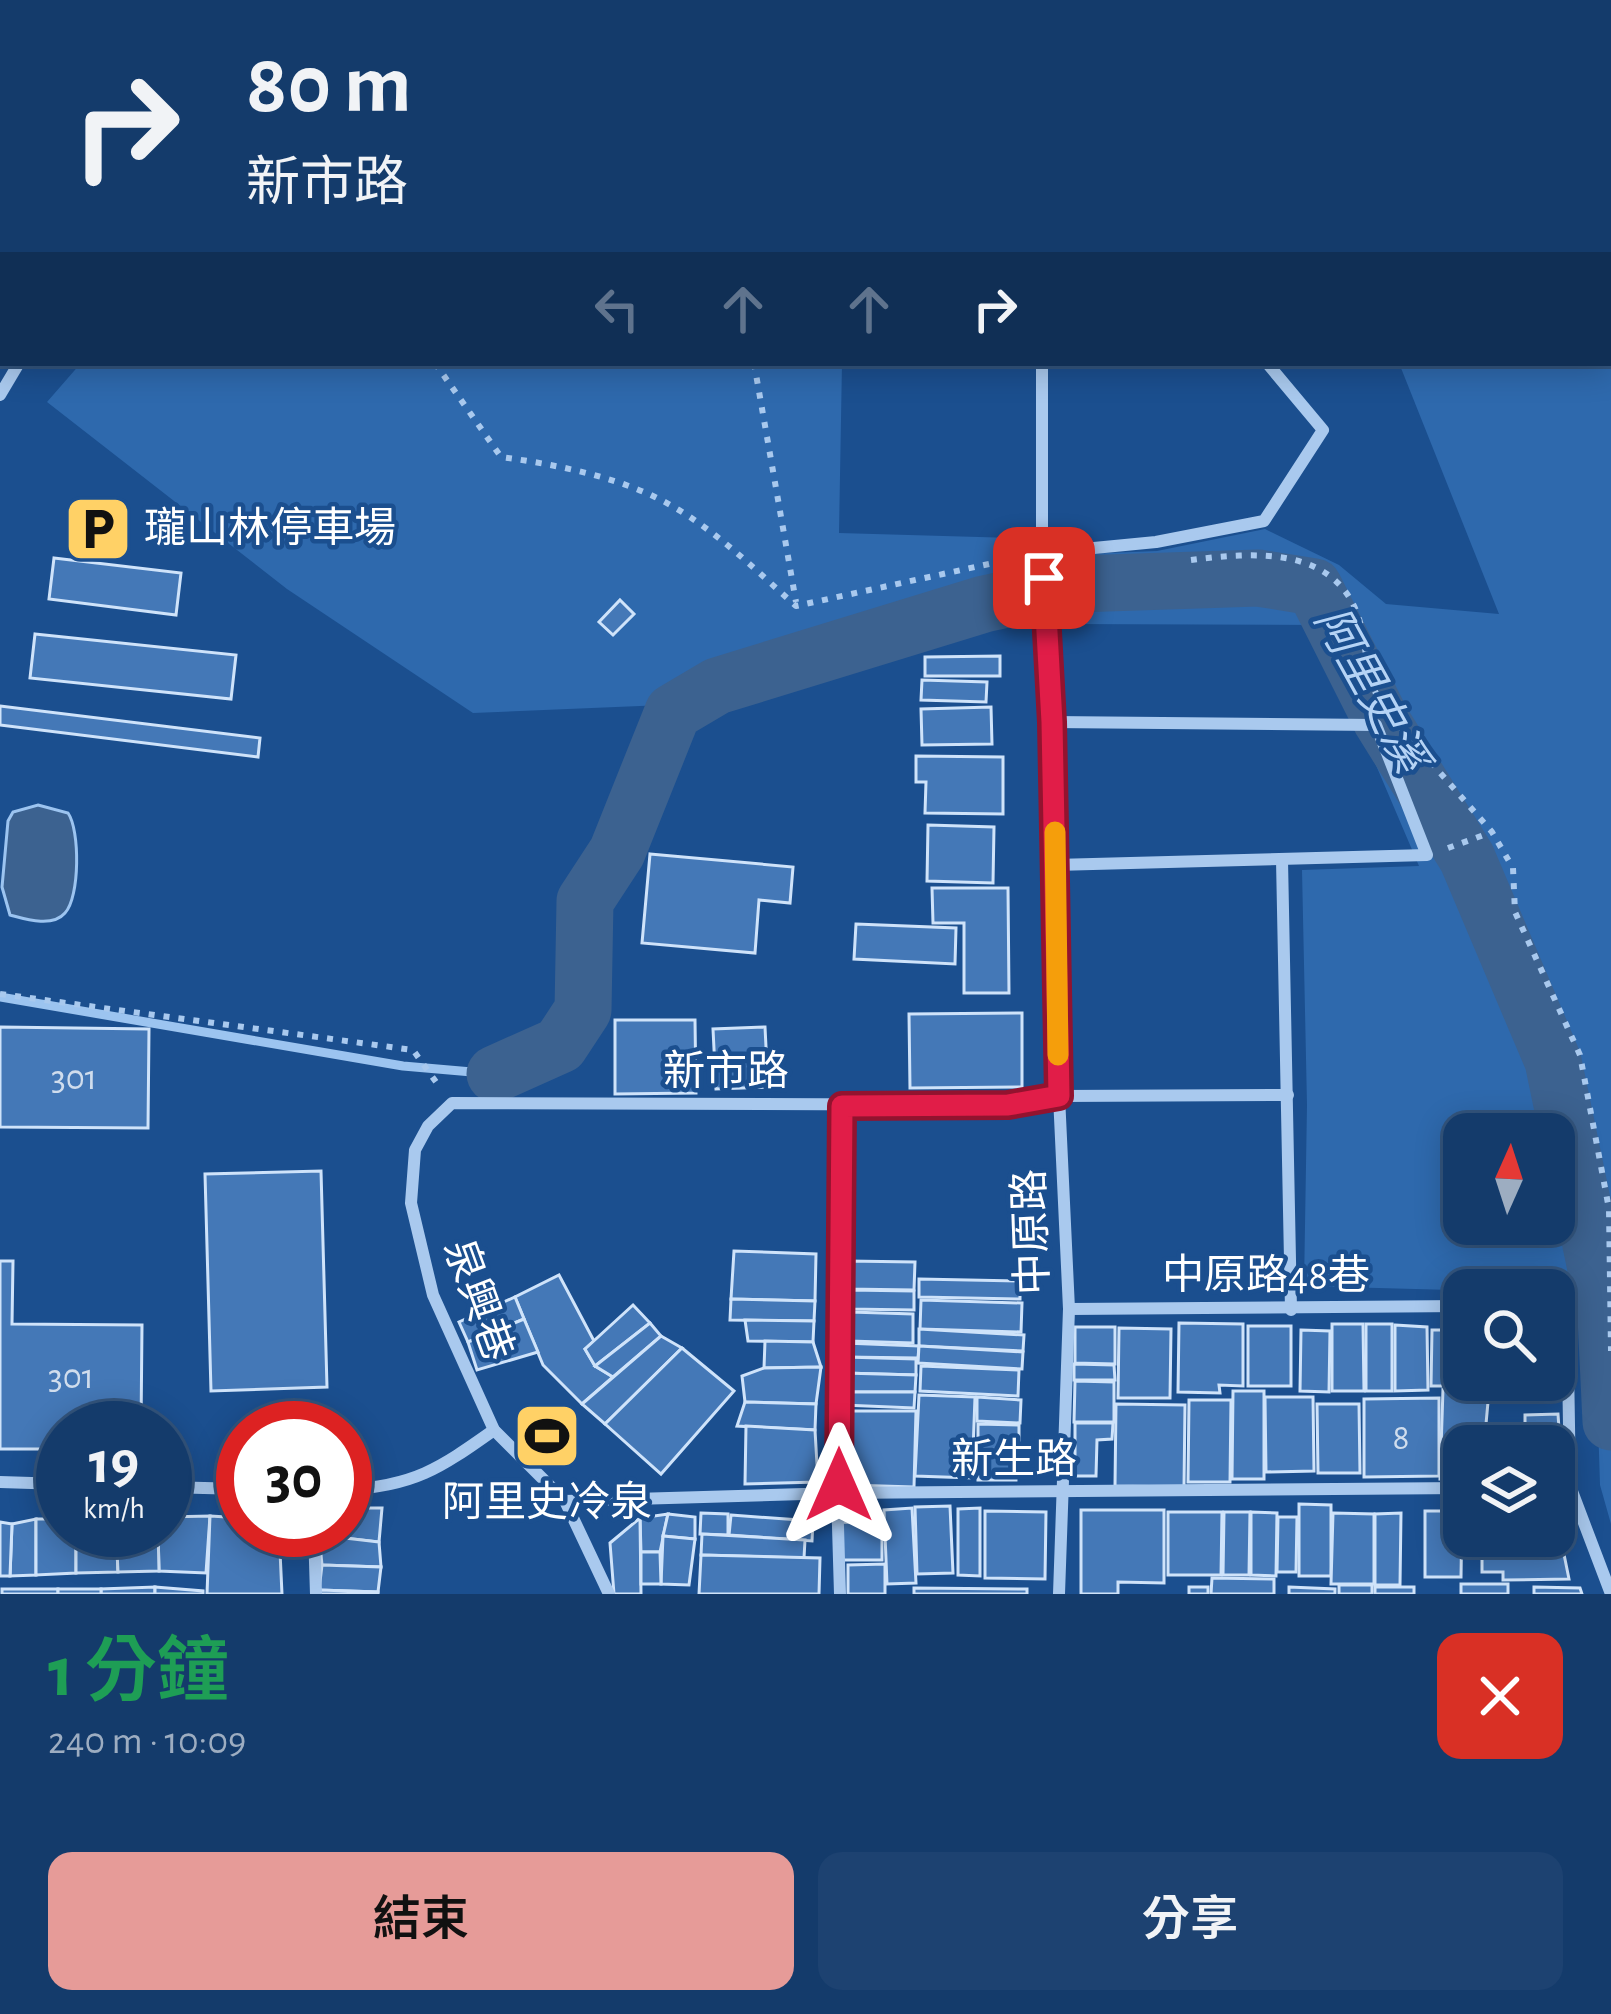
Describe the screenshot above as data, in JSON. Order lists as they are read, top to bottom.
{
  "streets": {
    "street": [
      "新市路",
      "中原路",
      "中原路48巷",
      "泉興巷",
      "新生路"
    ]
  },
  "crossings": [
    ["新市路", "中原路"],
    ["新市路", "泉興巷"],
    ["中原路", "中原路48巷"],
    ["中原路", "新生路"],
    ["泉興巷", "新生路"]
  ],
  "water": ["阿里史溪"],
  "places": {
    "parking": ["瓏山林停車場"],
    "sports": ["阿里史冷泉"]
  },
  "house_numbers": ["301", "301", "8"],
  "north": "top",
  "page": {
    "turn": ["80 m", "新市路"],
    "speed": "19 km/h",
    "limit": "30",
    "heading": ["1 分鐘", "240 m · 10:09"],
    "buttons": ["結束", "分享"]
  }
}
